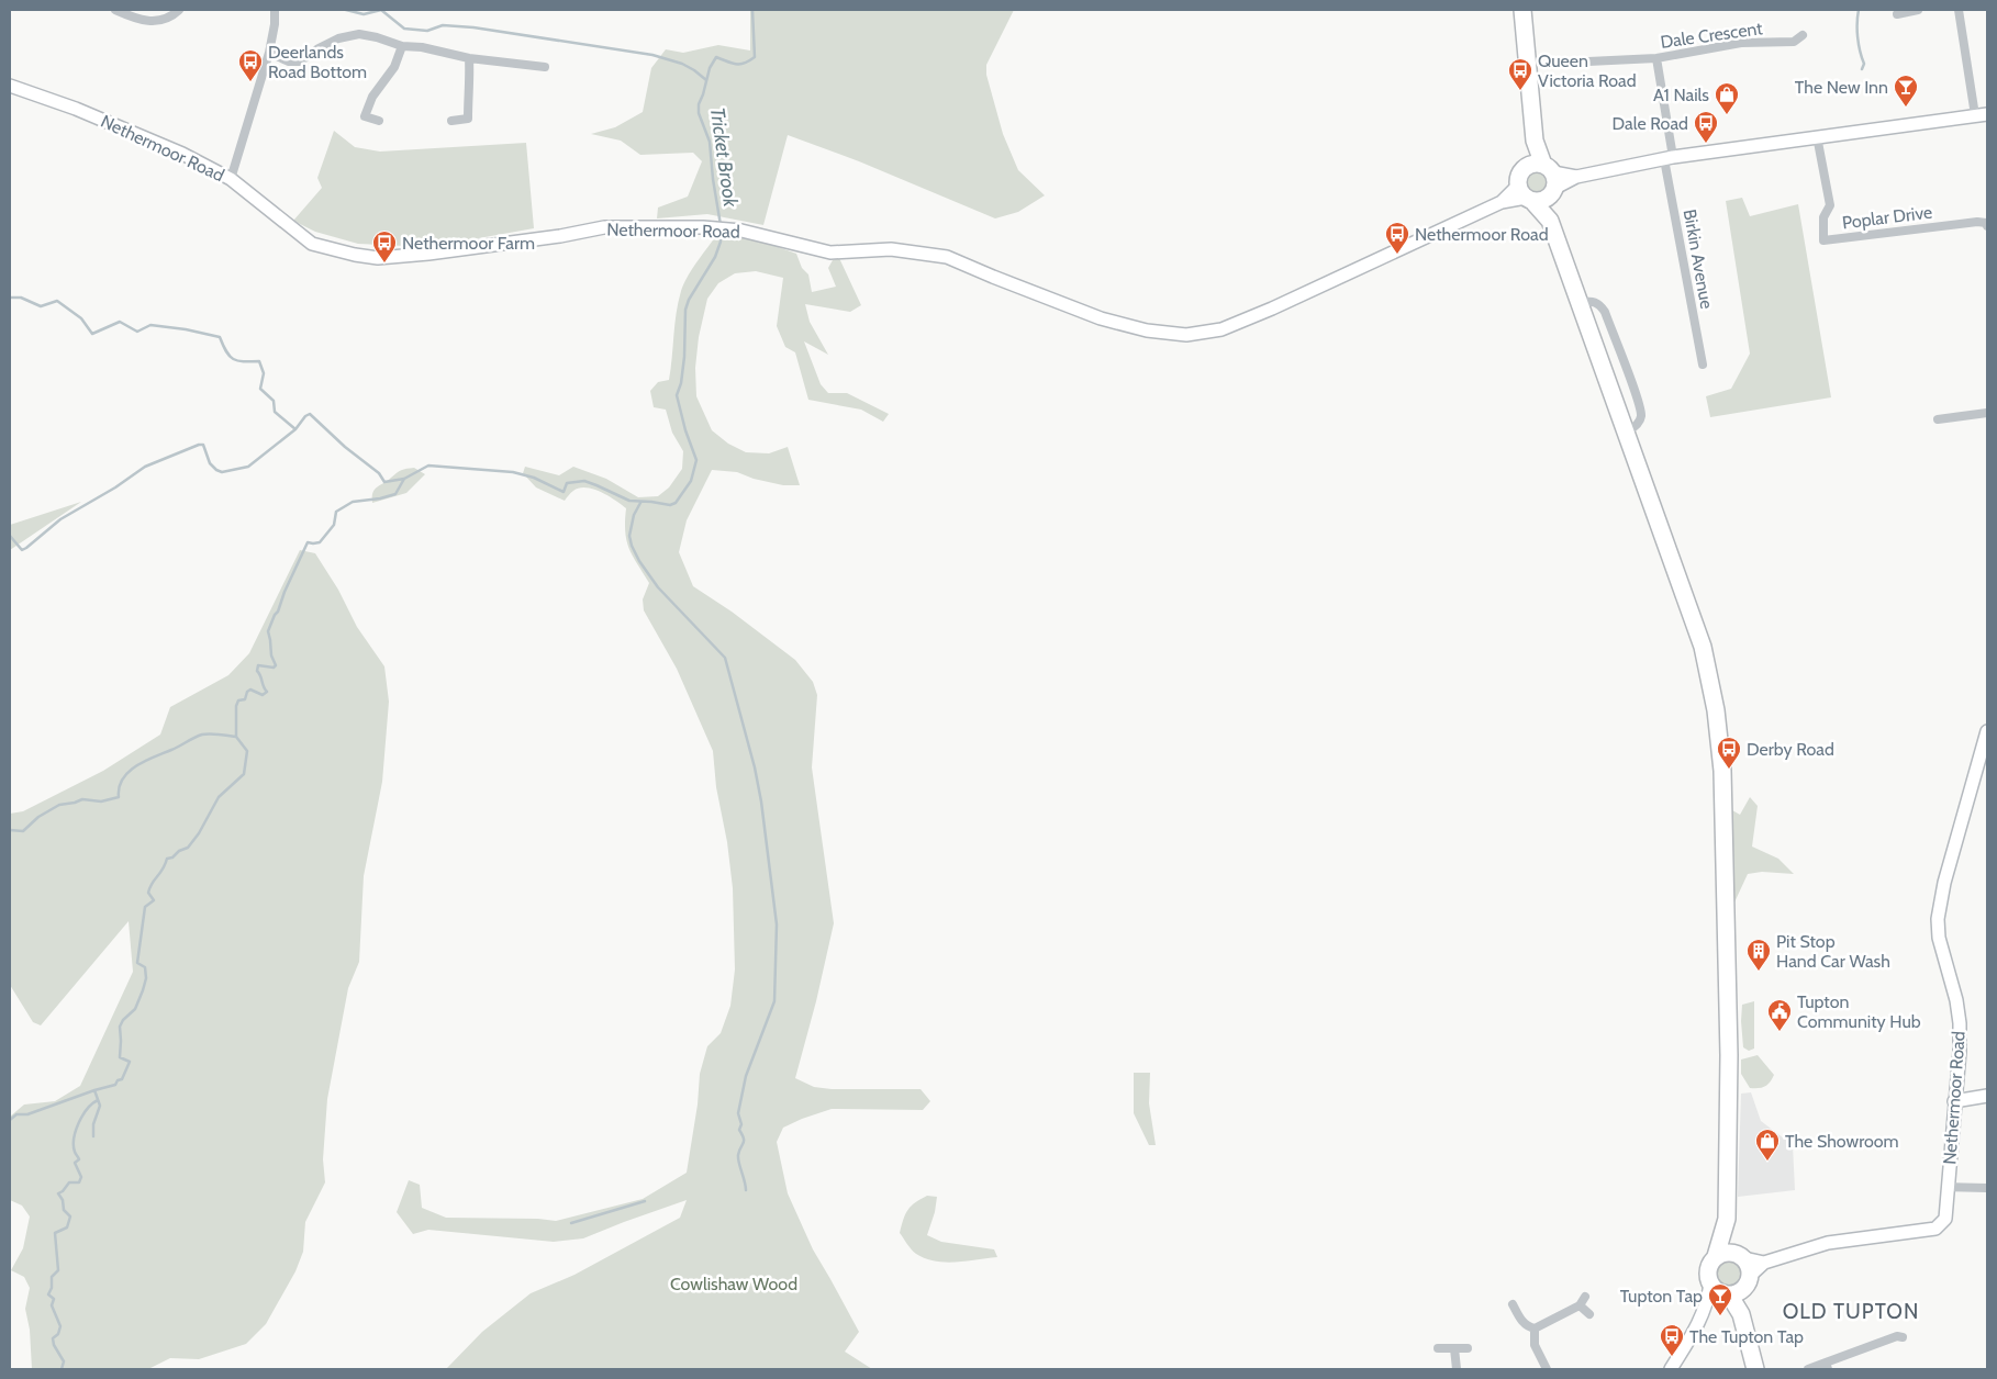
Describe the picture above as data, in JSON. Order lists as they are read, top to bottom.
{
  "streets": {
    "street": [
      "Dale Crescent",
      "Nethermoor Road",
      "Poplar Drive",
      "Birkin Avenue"
    ]
  },
  "districts": ["OLD TUPTON"],
  "water": ["Tricket Brook"],
  "parks": ["Cowlishaw Wood"],
  "places": {
    "bus stop": [
      "Deerlands Road Bottom",
      "Queen Victoria Road",
      "Dale Road",
      "Nethermoor Road",
      "Nethermoor Farm",
      "Derby Road",
      "The Tupton Tap"
    ],
    "bar": ["The New Inn", "Tupton Tap"],
    "shop": ["A1 Nails", "The Showroom"],
    "building": ["Pit Stop Hand Car Wash"],
    "public building": ["Tupton Community Hub"]
  }
}
